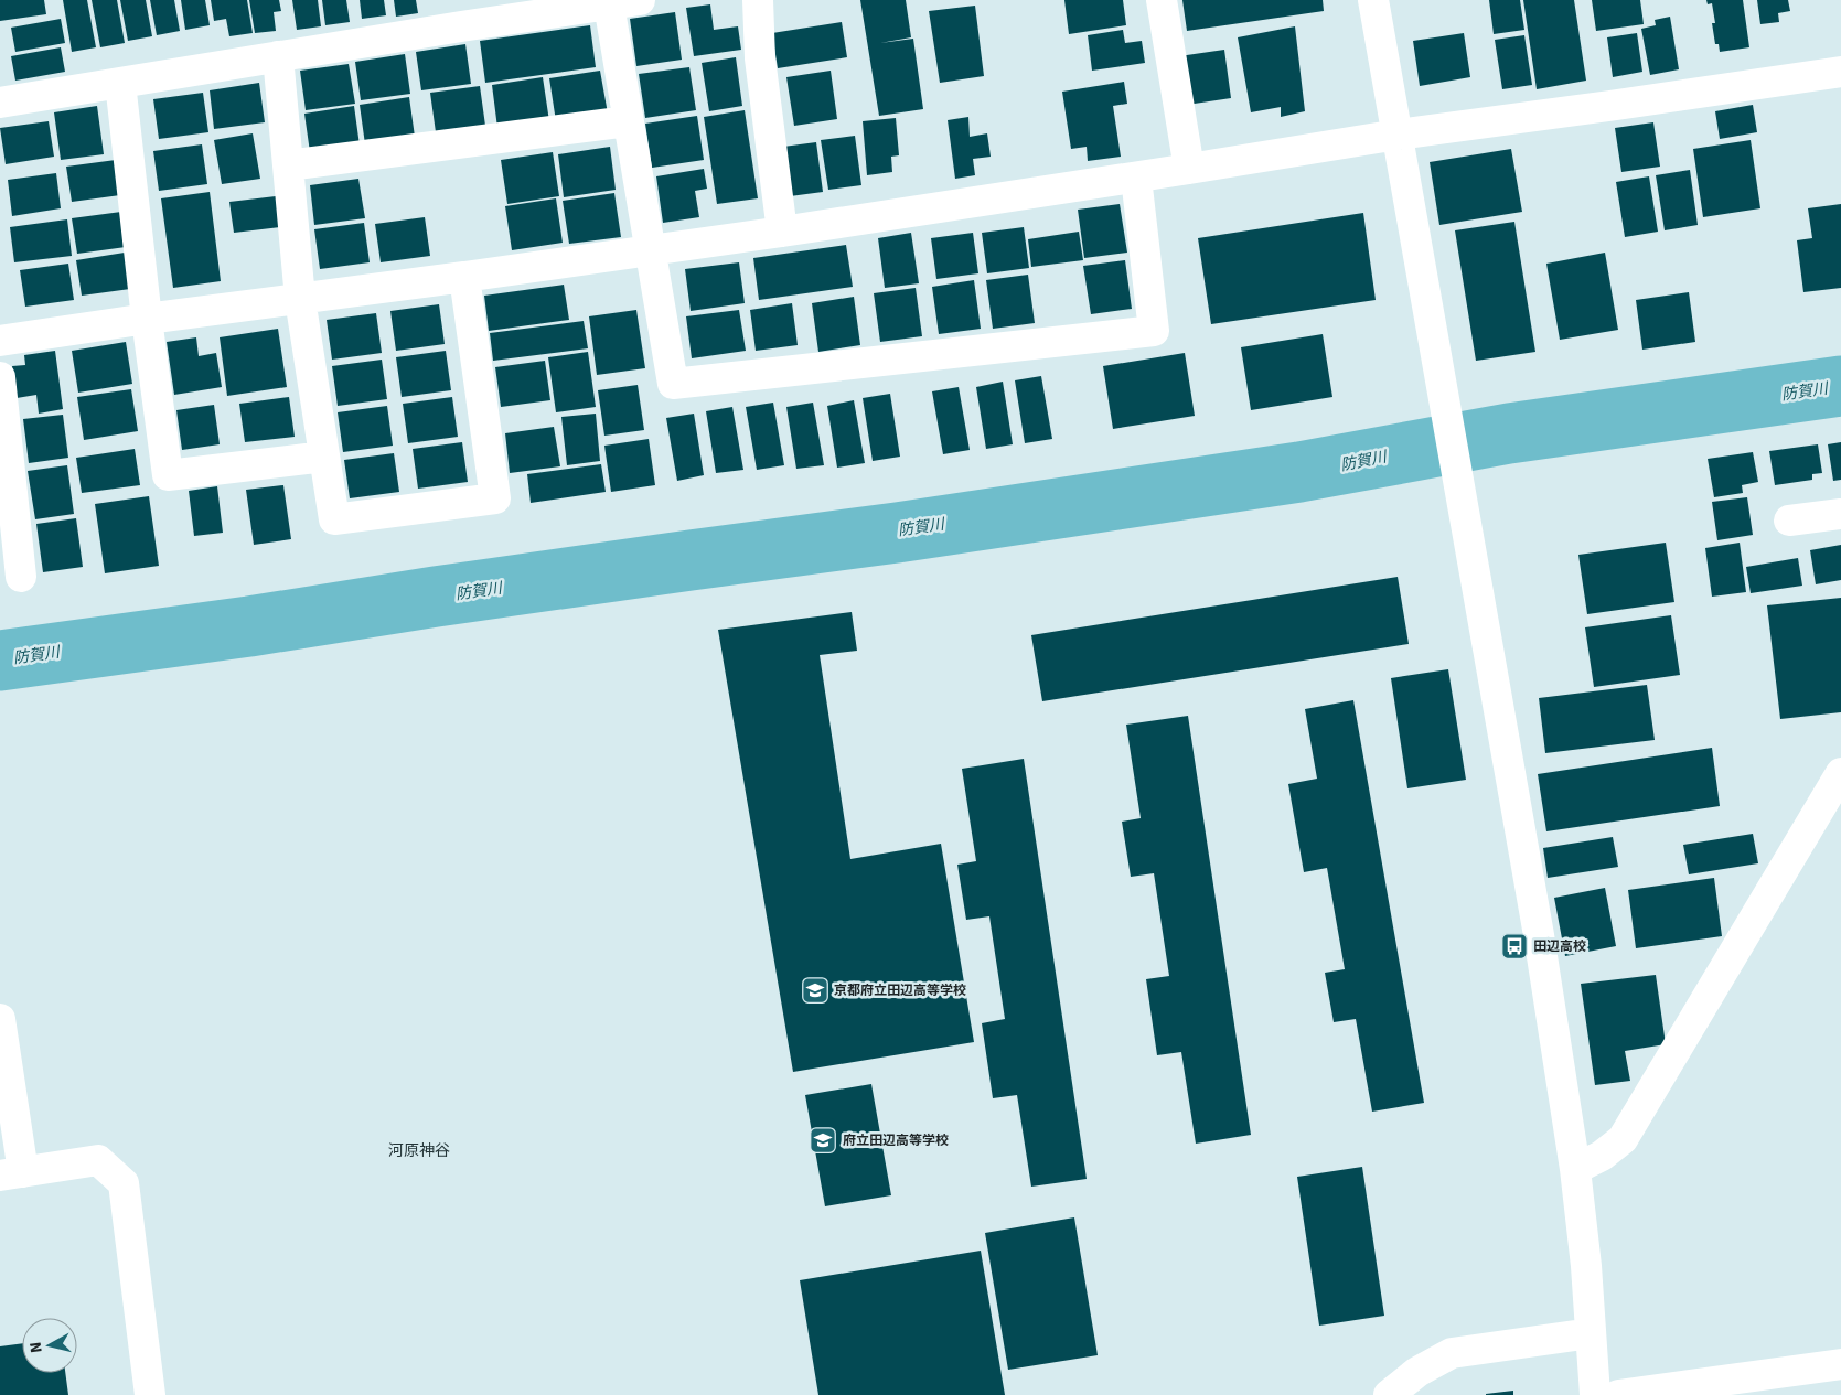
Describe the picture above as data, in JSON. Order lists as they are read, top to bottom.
{
  "districts": ["河原神谷"],
  "water": ["防賀川"],
  "places": {
    "bus stop": ["田辺高校"],
    "school or university": ["京都府立田辺高等学校", "府立田辺高等学校"]
  },
  "north": "left"
}
